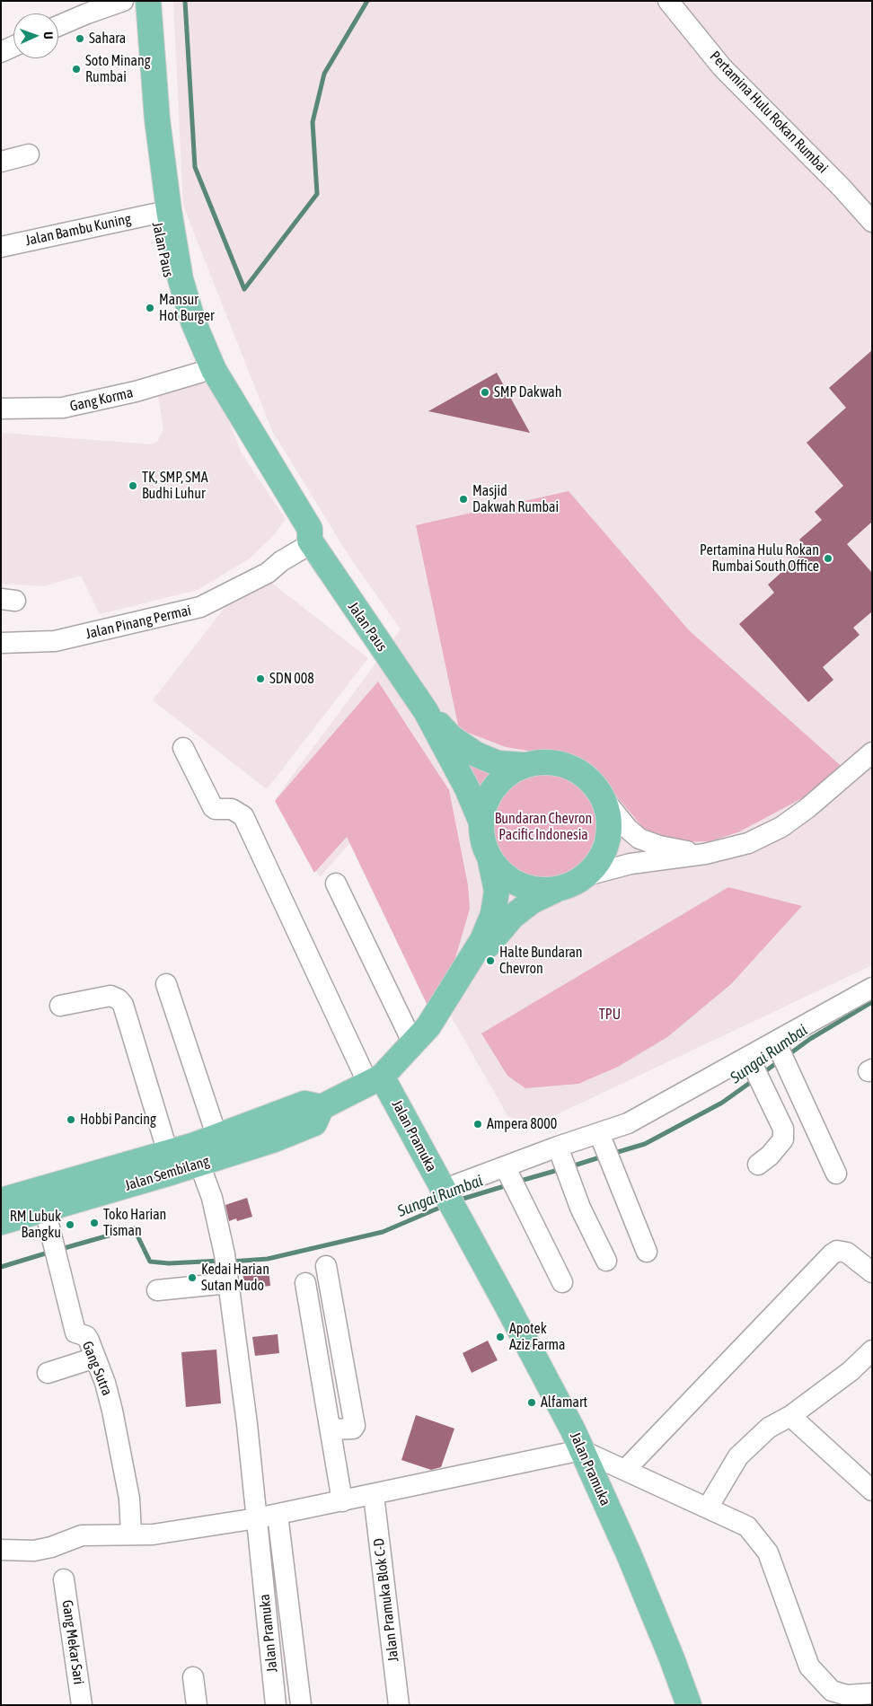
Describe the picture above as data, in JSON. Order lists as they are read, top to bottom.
{
  "streets": {
    "main road": ["Jalan Paus", "Jalan Pramuka", "Jalan Sembilang"],
    "street": [
      "Pertamina Hulu Rokan Rumbai",
      "Jalan Bambu Kuning",
      "Gang Korma",
      "Jalan Pinang Permai",
      "Gang Sutra",
      "Jalan Pramuka Blok C-D",
      "Gang Mekar Sari"
    ]
  },
  "crossings": [
    ["Jalan Bambu Kuning", "Jalan Paus"],
    ["Jalan Paus", "Gang Korma"],
    ["Jalan Paus", "Jalan Pinang Permai"],
    ["Jalan Paus", "Jalan Sembilang"],
    ["Jalan Pramuka", "Jalan Sembilang"],
    ["Jalan Sembilang", "Gang Sutra"]
  ],
  "water": ["Sungai Rumbai"],
  "parks": ["Bundaran Chevron Pacific Indonesia", "TPU"],
  "places": [
    "Sahara",
    "Soto Minang Rumbai",
    "Mansur Hot Burger",
    "SMP Dakwah",
    "TK, SMP, SMA Budhi Luhur",
    "Masjid Dakwah Rumbai",
    "Pertamina Hulu Rokan Rumbai South Office",
    "SDN 008",
    "Halte Bundaran Chevron",
    "Hobbi Pancing",
    "Ampera 8000",
    "Toko Harian Tisman",
    "RM Lubuk Bangku",
    "Kedai Harian Sutan Mudo",
    "Apotek Aziz Farma",
    "Alfamart"
  ],
  "north": "right"
}
